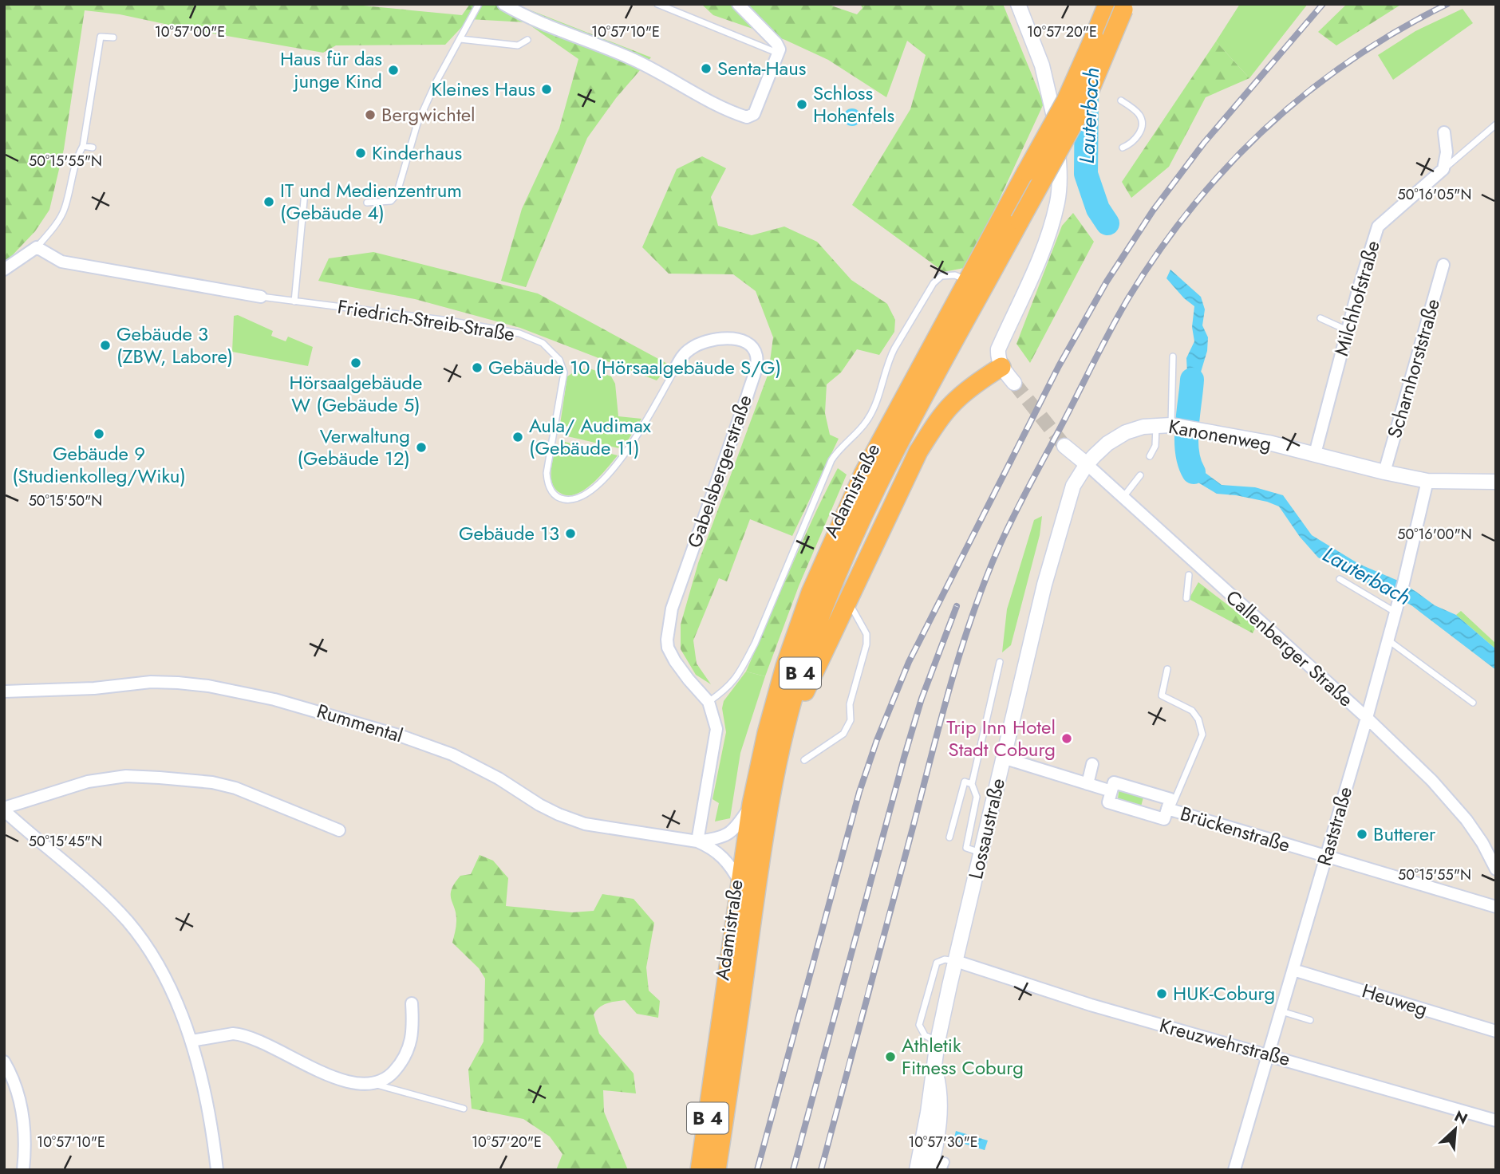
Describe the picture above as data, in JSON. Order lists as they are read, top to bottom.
{
  "streets": {
    "highway": ["Adamistraße", "B 4"],
    "street": [
      "Milchhofstraße",
      "Friedrich-Streib-Straße",
      "Scharnhorststraße",
      "Kanonenweg",
      "Gabelsbergerstraße",
      "Callenberger Straße",
      "Rummental",
      "Raststraße",
      "Lossaustraße",
      "Brückenstraße",
      "Heuweg",
      "Kreuzwehrstraße"
    ]
  },
  "crossings": [
    ["Milchhofstraße", "Kanonenweg"],
    ["Friedrich-Streib-Straße", "Gabelsbergerstraße"],
    ["Scharnhorststraße", "Kanonenweg"],
    ["Kanonenweg", "Callenberger Straße"],
    ["Kanonenweg", "Raststraße"],
    ["Kanonenweg", "Lossaustraße"],
    ["Gabelsbergerstraße", "Adamistraße"],
    ["Adamistraße", "Rummental"],
    ["Callenberger Straße", "Raststraße"],
    ["Callenberger Straße", "Lossaustraße"],
    ["Raststraße", "Brückenstraße"],
    ["Raststraße", "Heuweg"],
    ["Raststraße", "Kreuzwehrstraße"],
    ["Lossaustraße", "Brückenstraße"],
    ["Lossaustraße", "Kreuzwehrstraße"]
  ],
  "water": ["Lauterbach"],
  "places": [
    "Senta-Haus",
    "Haus für das junge Kind",
    "Kleines Haus",
    "Schloss Hohenfels",
    "Bergwichtel",
    "Kinderhaus",
    "IT und Medienzentrum (Gebäude 4)",
    "Gebäude 3 (ZBW, Labore)",
    "Hörsaalgebäude W (Gebäude 5)",
    "Gebäude 10 (Hörsaalgebäude S/G)",
    "Gebäude 9 (Studienkolleg/Wiku)",
    "Aula/ Audimax (Gebäude 11)",
    "Verwaltung (Gebäude 12)",
    "Gebäude 13",
    "Trip Inn Hotel Stadt Coburg",
    "Butterer",
    "HUK-Coburg",
    "Athletik Fitness Coburg"
  ],
  "north": "top right",
  "coordinates": [
    "10°57'00\"E",
    "10°57'10\"E",
    "10°57'20\"E",
    "50°15'55\"N",
    "50°16'05\"N",
    "50°15'50\"N",
    "50°16'00\"N",
    "50°15'45\"N",
    "10°57'30\"E"
  ]
}
